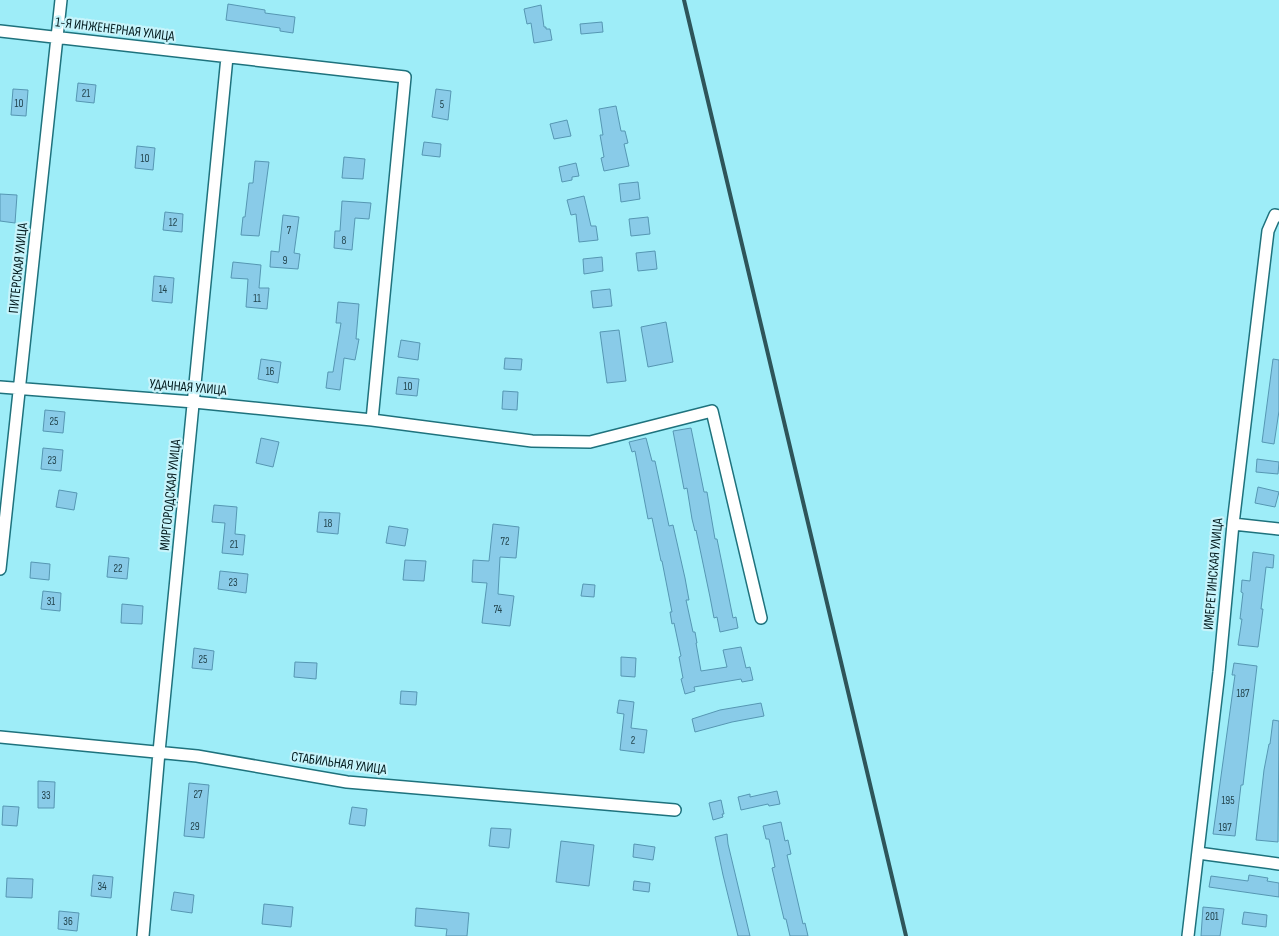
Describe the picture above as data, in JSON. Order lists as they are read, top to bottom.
{
  "streets": {
    "street": [
      "1-Я ИНЖЕНЕРНАЯ УЛИЦА",
      "ПИТЕРСКАЯ УЛИЦА",
      "УДАЧНАЯ УЛИЦА",
      "МИРГОРОДСКАЯ УЛИЦА",
      "ИМЕРЕТИНСКАЯ УЛИЦА",
      "СТАБИЛЬНАЯ УЛИЦА"
    ]
  },
  "crossings": [
    ["1-Я ИНЖЕНЕРНАЯ УЛИЦА", "ПИТЕРСКАЯ УЛИЦА"],
    ["1-Я ИНЖЕНЕРНАЯ УЛИЦА", "УДАЧНАЯ УЛИЦА"],
    ["1-Я ИНЖЕНЕРНАЯ УЛИЦА", "МИРГОРОДСКАЯ УЛИЦА"],
    ["ПИТЕРСКАЯ УЛИЦА", "УДАЧНАЯ УЛИЦА"],
    ["УДАЧНАЯ УЛИЦА", "МИРГОРОДСКАЯ УЛИЦА"],
    ["МИРГОРОДСКАЯ УЛИЦА", "СТАБИЛЬНАЯ УЛИЦА"]
  ],
  "house_numbers": [
    "21",
    "10",
    "5",
    "10",
    "12",
    "7",
    "8",
    "9",
    "14",
    "11",
    "16",
    "10",
    "25",
    "23",
    "18",
    "72",
    "21",
    "22",
    "23",
    "31",
    "74",
    "25",
    "187",
    "2",
    "27",
    "33",
    "195",
    "29",
    "197",
    "34",
    "201",
    "36"
  ]
}
